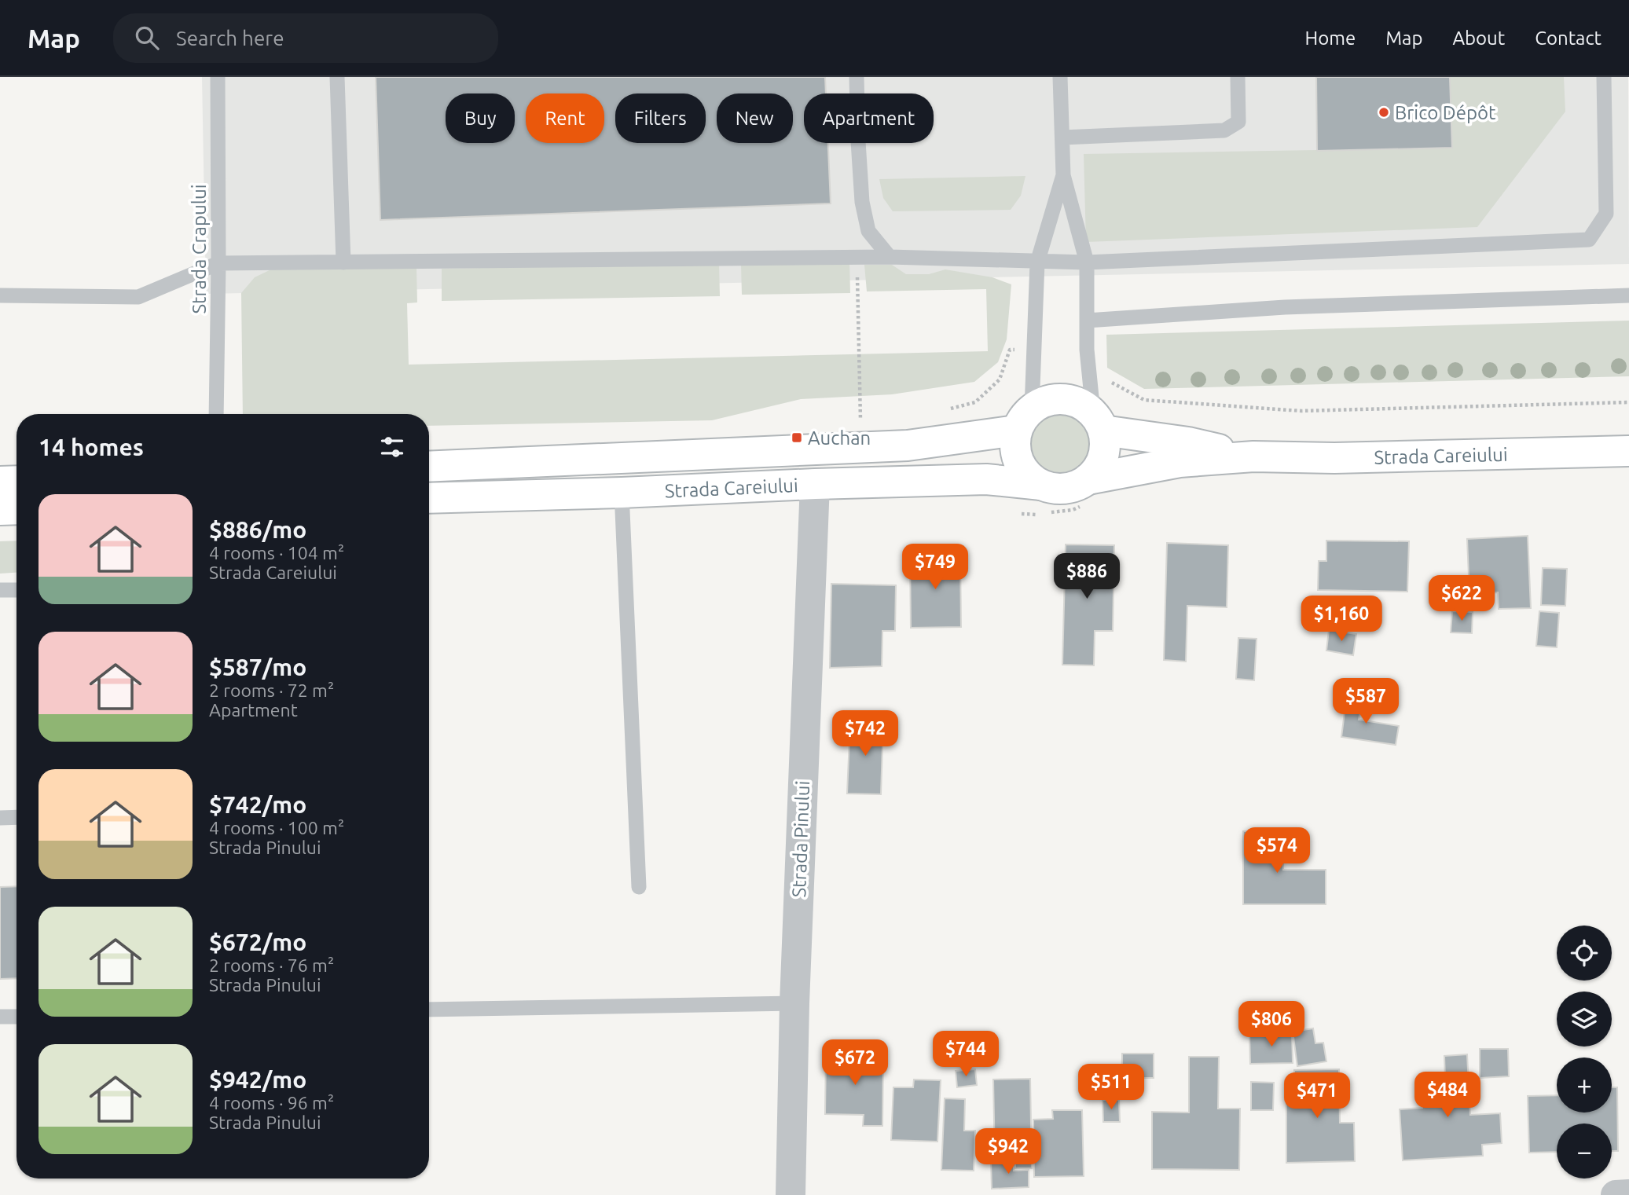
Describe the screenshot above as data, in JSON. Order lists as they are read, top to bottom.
{
  "streets": {
    "main road": ["Strada Careiului"],
    "street": ["Strada Pinului"],
    "lane": ["Strada Crapului"]
  },
  "crossings": [
    ["Strada Careiului", "Strada Pinului"]
  ],
  "places": {
    "other": ["Brico Dépôt"],
    "transit": ["Auchan"]
  },
  "page": {
    "header": "Map",
    "search": "Search here",
    "nav": [
      "Home",
      "Map",
      "About",
      "Contact"
    ],
    "chip": [
      "Buy",
      "Rent",
      "Filters",
      "New",
      "Apartment"
    ],
    "heading": "14 homes",
    "list": [
      {
        "name": "$886/mo",
        "note": "4 rooms · 104 m² · Strada Careiului"
      },
      {
        "name": "$587/mo",
        "note": "2 rooms · 72 m² · Apartment"
      },
      {
        "name": "$742/mo",
        "note": "4 rooms · 100 m² · Strada Pinului"
      },
      {
        "name": "$672/mo",
        "note": "2 rooms · 76 m² · Strada Pinului"
      },
      {
        "name": "$942/mo",
        "note": "4 rooms · 96 m² · Strada Pinului"
      }
    ],
    "price": [
      "$749",
      "$886",
      "$622",
      "$1,160",
      "$587",
      "$742",
      "$574",
      "$806",
      "$744",
      "$672",
      "$511",
      "$484",
      "$471",
      "$942"
    ],
    "map_buttons": ["+", "−"]
  }
}
